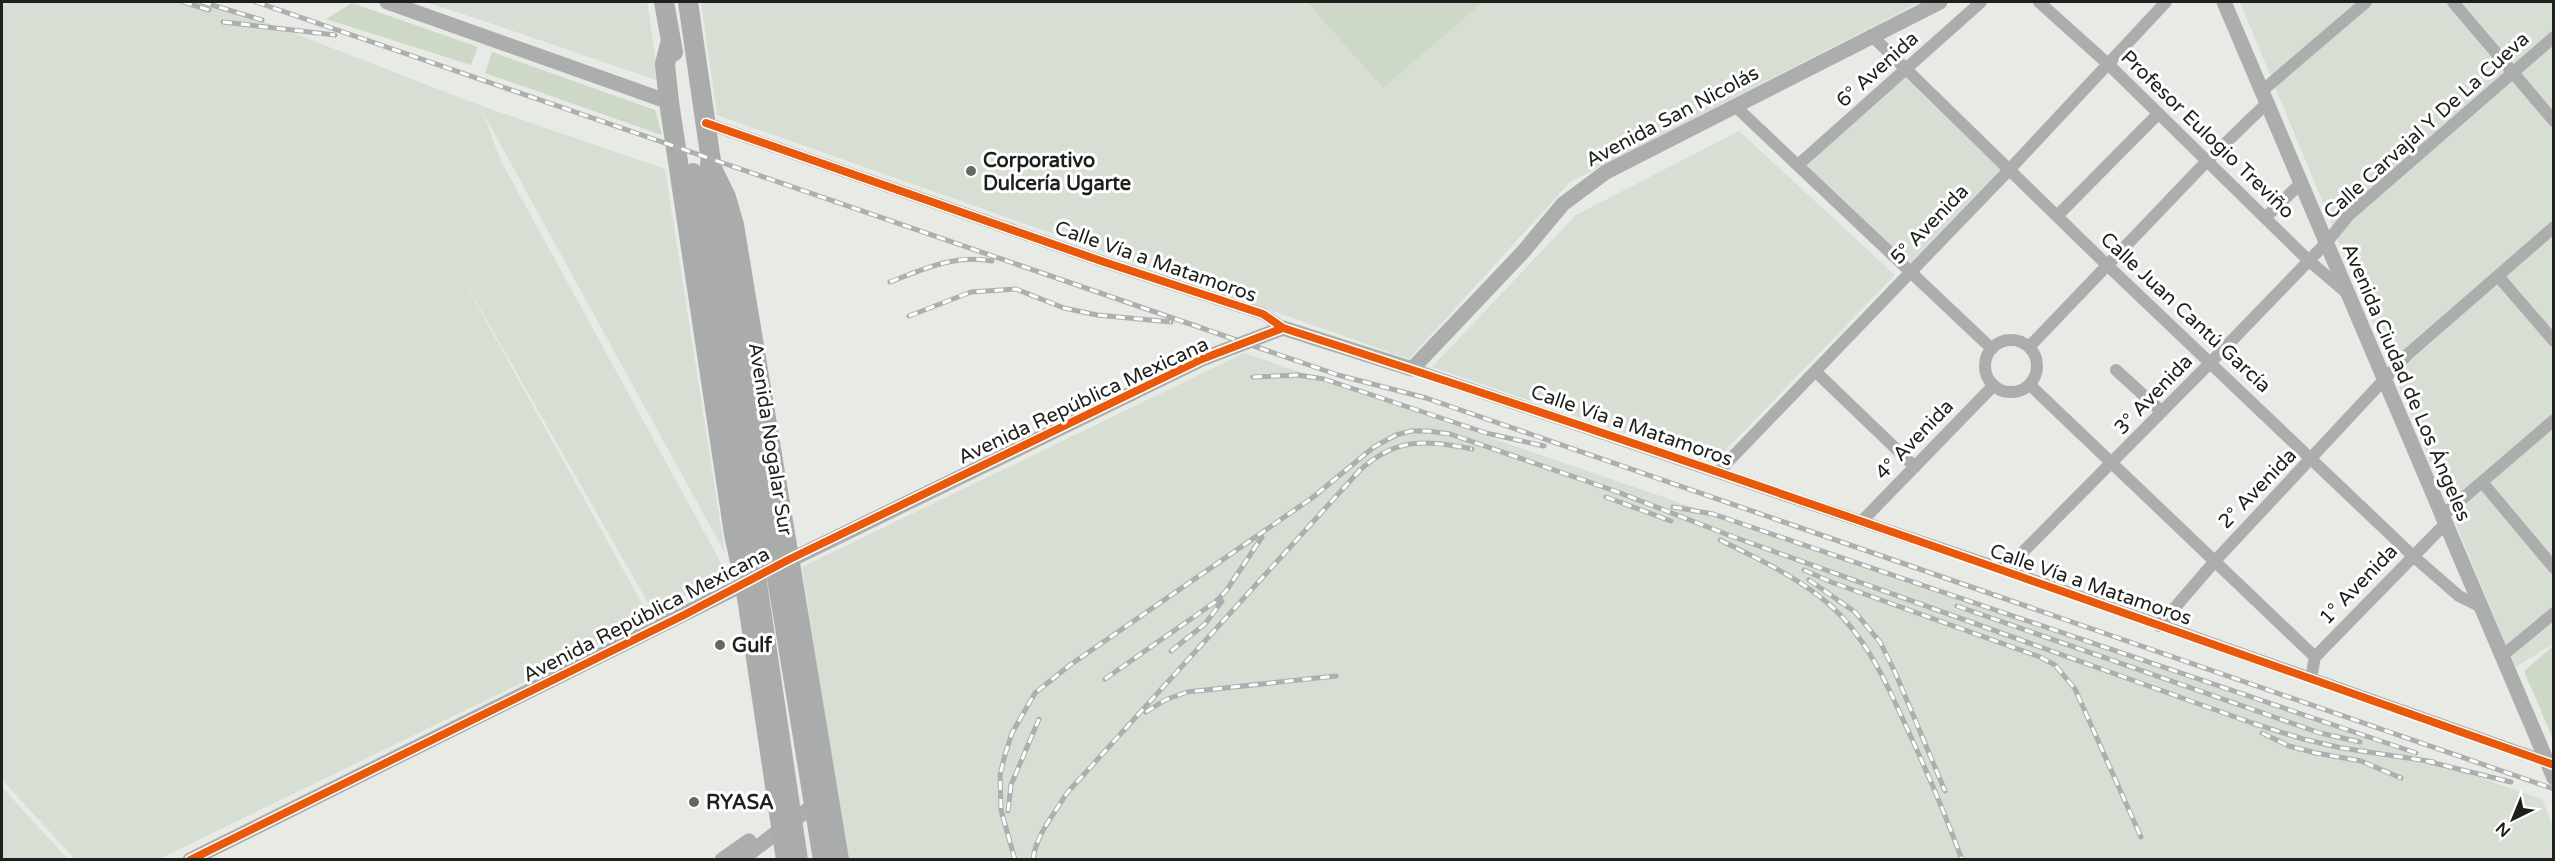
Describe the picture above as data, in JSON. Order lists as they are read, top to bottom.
{
  "streets": {
    "highway": ["Avenida Nogalar Sur"],
    "street": [
      "6° Avenida",
      "Avenida San Nicolás",
      "Calle Carvajal Y De La Cueva",
      "Profesor Eulogio Treviño",
      "5° Avenida",
      "Calle Vía a Matamoros",
      "Calle Juan Cantú García",
      "Avenida Ciudad de Los Ángeles",
      "3° Avenida",
      "Avenida República Mexicana",
      "4° Avenida",
      "2° Avenida",
      "1° Avenida"
    ]
  },
  "crossings": [
    ["6° Avenida", "Calle Juan Cantú García"],
    ["Avenida San Nicolás", "Calle Vía a Matamoros"],
    ["Avenida San Nicolás", "Calle Juan Cantú García"],
    ["Calle Carvajal Y De La Cueva", "Avenida Ciudad de Los Ángeles"],
    ["Calle Carvajal Y De La Cueva", "3° Avenida"],
    ["Profesor Eulogio Treviño", "5° Avenida"],
    ["Profesor Eulogio Treviño", "Avenida Ciudad de Los Ángeles"],
    ["Profesor Eulogio Treviño", "3° Avenida"],
    ["5° Avenida", "Calle Vía a Matamoros"],
    ["5° Avenida", "Calle Juan Cantú García"],
    ["Calle Vía a Matamoros", "Avenida Ciudad de Los Ángeles"],
    ["Calle Vía a Matamoros", "3° Avenida"],
    ["Calle Vía a Matamoros", "Avenida República Mexicana"],
    ["Calle Vía a Matamoros", "Avenida Nogalar Sur"],
    ["Calle Vía a Matamoros", "4° Avenida"],
    ["Calle Vía a Matamoros", "2° Avenida"],
    ["Calle Juan Cantú García", "Avenida Ciudad de Los Ángeles"],
    ["Calle Juan Cantú García", "3° Avenida"],
    ["Calle Juan Cantú García", "2° Avenida"],
    ["Calle Juan Cantú García", "1° Avenida"],
    ["Avenida Ciudad de Los Ángeles", "3° Avenida"],
    ["Avenida Ciudad de Los Ángeles", "2° Avenida"],
    ["Avenida Ciudad de Los Ángeles", "1° Avenida"]
  ],
  "places": ["Corporativo Dulcería Ugarte", "Gulf", "RYASA"],
  "north": "bottom left"
}
